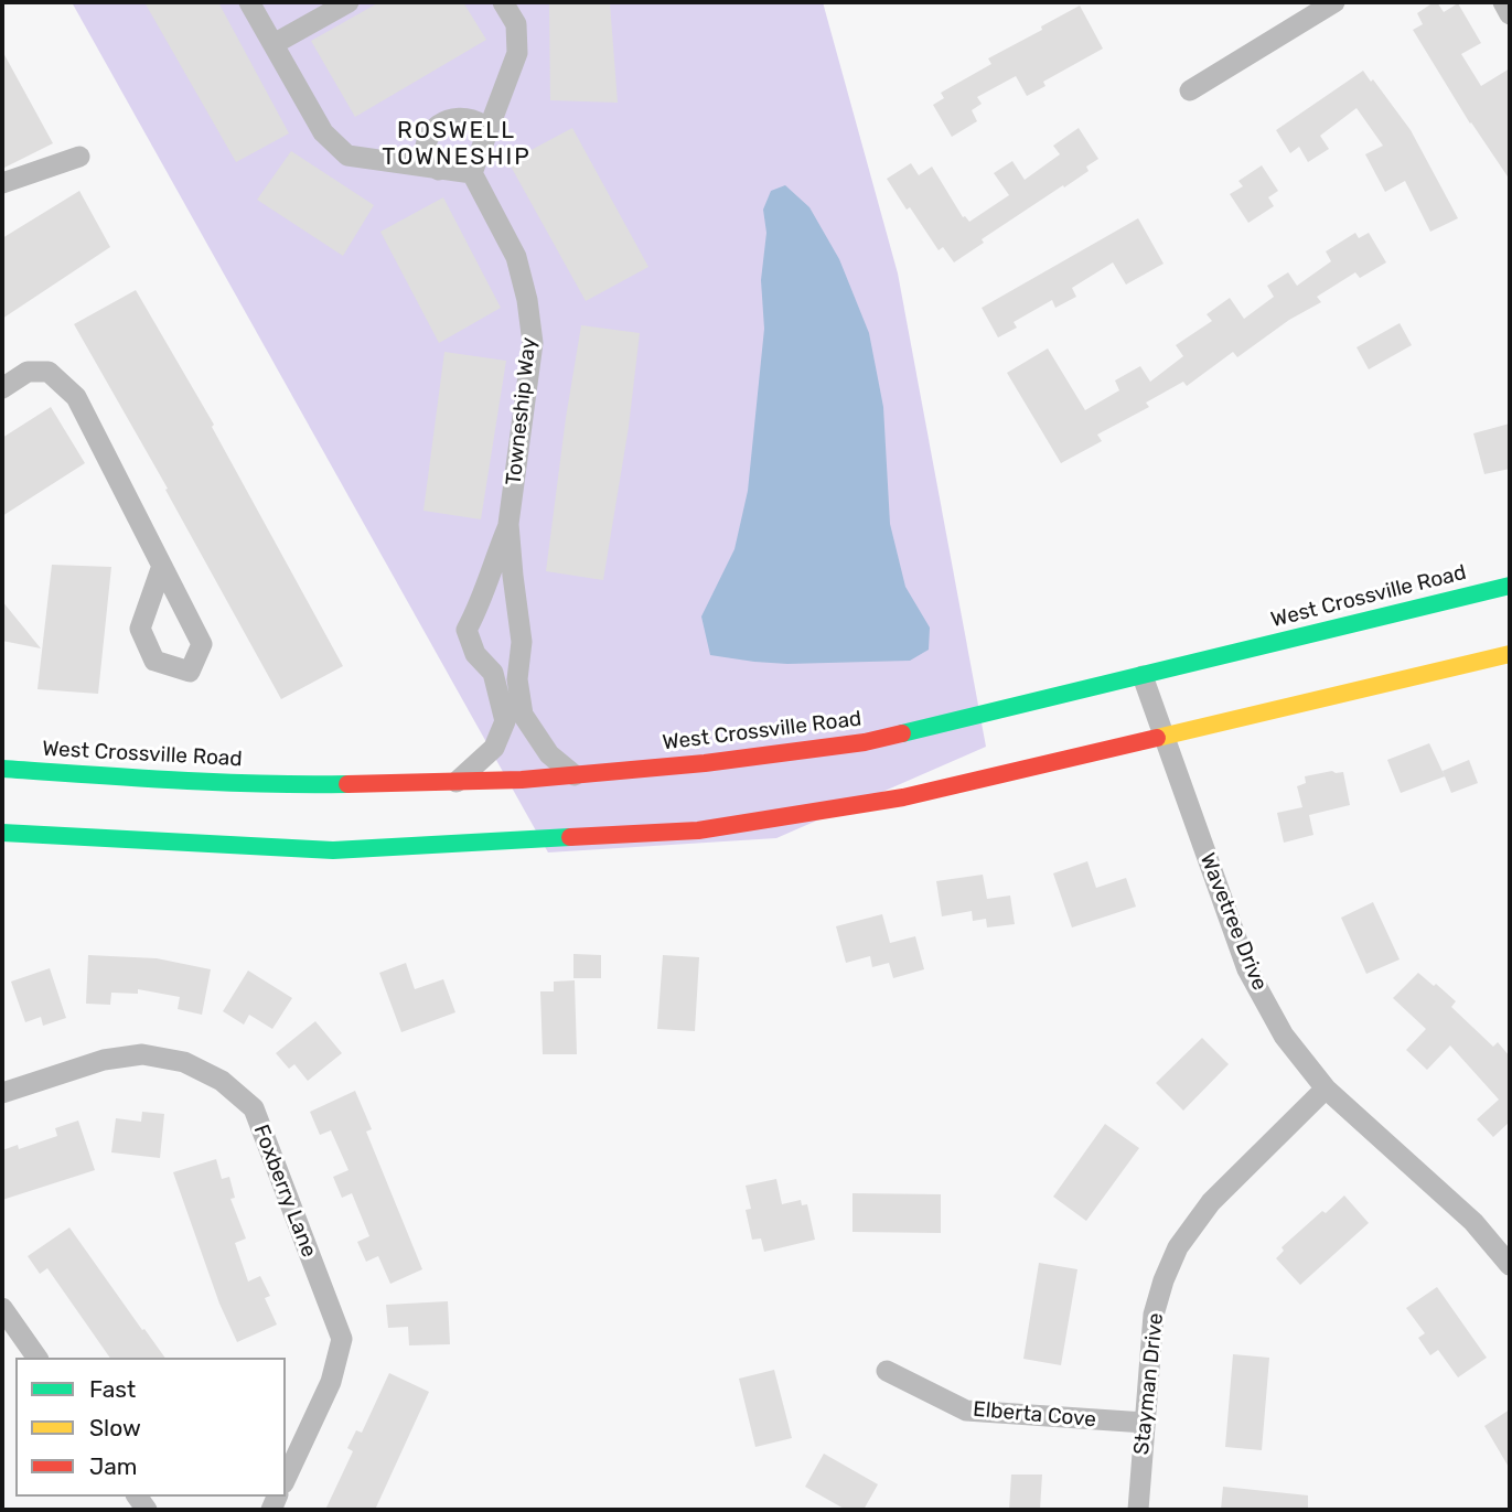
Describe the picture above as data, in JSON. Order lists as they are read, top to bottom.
{
  "streets": {
    "main road": ["West Crossville Road"],
    "street": [
      "Towneship Way",
      "Wavetree Drive",
      "Foxberry Lane",
      "Stayman Drive",
      "Elberta Cove"
    ]
  },
  "crossings": [
    ["West Crossville Road", "Wavetree Drive"],
    ["Wavetree Drive", "Stayman Drive"],
    ["Stayman Drive", "Elberta Cove"]
  ],
  "districts": ["ROSWELL TOWNESHIP"],
  "legend": ["Fast", "Slow", "Jam"]
}
